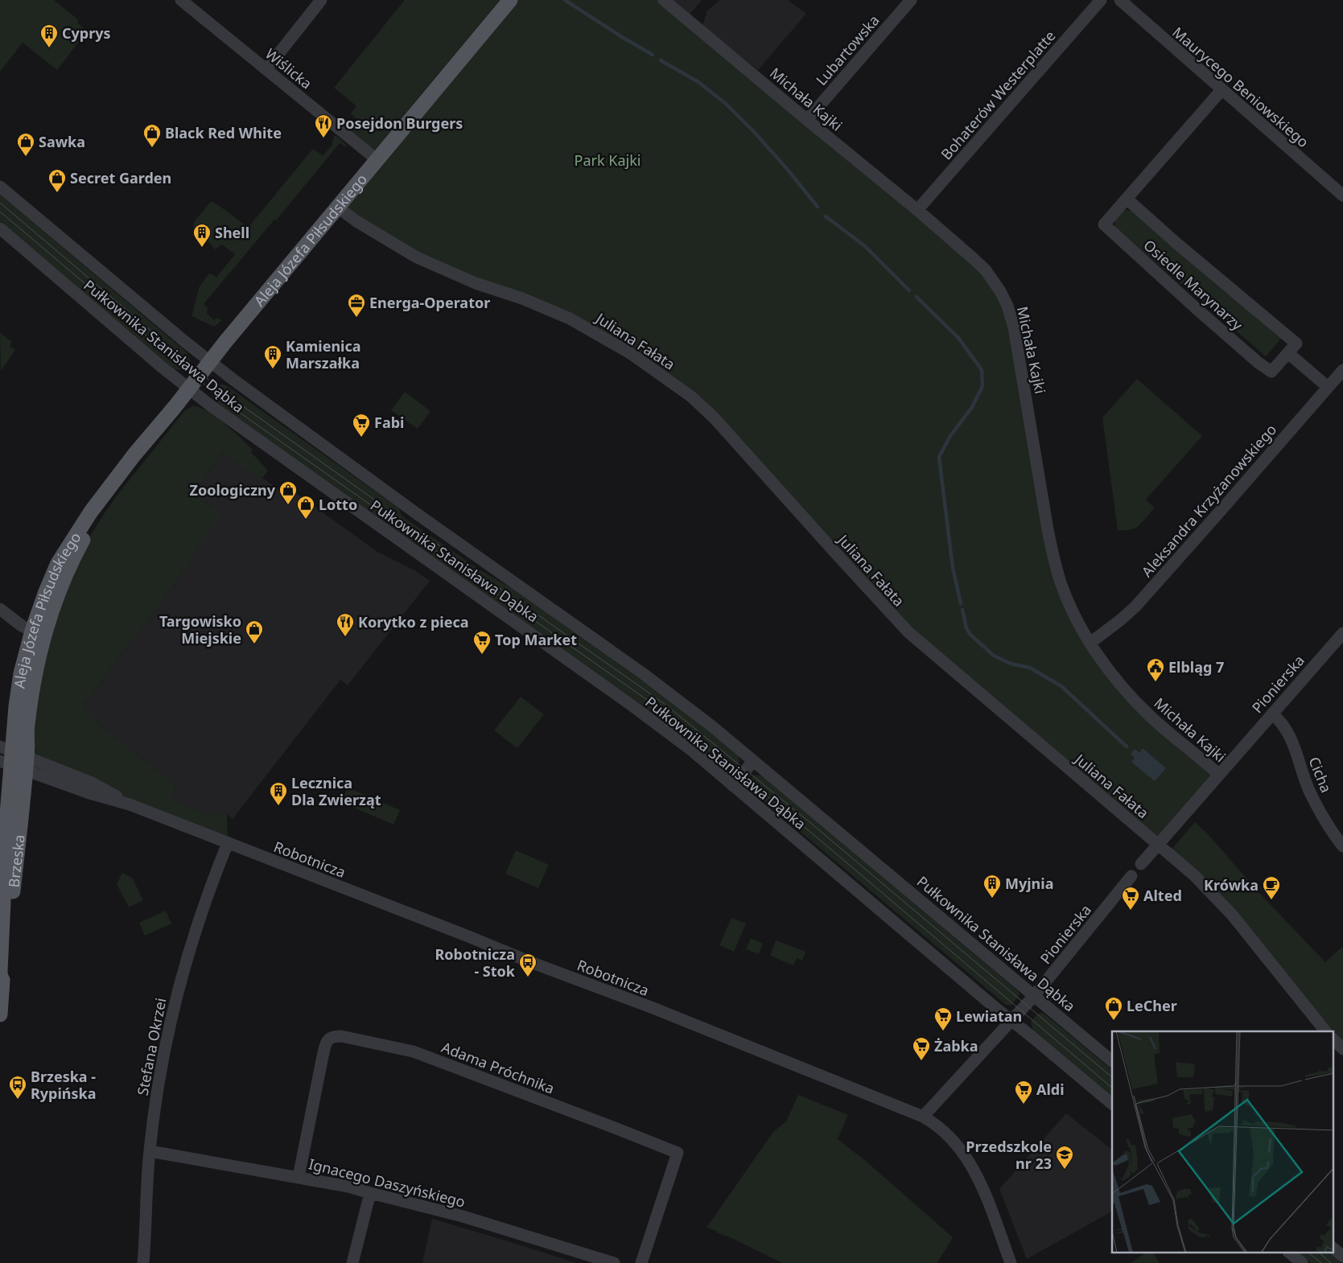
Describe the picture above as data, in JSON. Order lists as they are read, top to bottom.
{
  "streets": {
    "main road": ["Aleja Józefa Piłsudskiego", "Brzeska"],
    "street": [
      "Lubartowska",
      "Wiślicka",
      "Maurycego Beniowskiego",
      "Bohaterów Westerplatte",
      "Michała Kajki",
      "Osiedle Marynarzy",
      "Juliana Fałata",
      "Pułkownika Stanisława Dąbka",
      "Aleksandra Krzyżanowskiego",
      "Pionierska",
      "Cicha",
      "Robotnicza",
      "Stefana Okrzei",
      "Adama Próchnika",
      "Ignacego Daszyńskiego"
    ]
  },
  "crossings": [
    ["Lubartowska", "Michała Kajki"],
    ["Wiślicka", "Aleja Józefa Piłsudskiego"],
    ["Maurycego Beniowskiego", "Osiedle Marynarzy"],
    ["Bohaterów Westerplatte", "Michała Kajki"],
    ["Michała Kajki", "Aleksandra Krzyżanowskiego"],
    ["Michała Kajki", "Pionierska"],
    ["Aleja Józefa Piłsudskiego", "Juliana Fałata"],
    ["Aleja Józefa Piłsudskiego", "Pułkownika Stanisława Dąbka"],
    ["Aleja Józefa Piłsudskiego", "Robotnicza"],
    ["Aleja Józefa Piłsudskiego", "Brzeska"],
    ["Juliana Fałata", "Pionierska"],
    ["Pułkownika Stanisława Dąbka", "Pionierska"],
    ["Pionierska", "Cicha"],
    ["Pionierska", "Robotnicza"],
    ["Robotnicza", "Brzeska"],
    ["Robotnicza", "Stefana Okrzei"],
    ["Stefana Okrzei", "Ignacego Daszyńskiego"],
    ["Adama Próchnika", "Ignacego Daszyńskiego"]
  ],
  "parks": ["Park Kajki"],
  "places": {
    "building": [
      "Cyprys",
      "Shell",
      "Kamienica Marszałka",
      "Lecznica Dla Zwierząt",
      "Myjnia"
    ],
    "restaurant": ["Posejdon Burgers", "Korytko z pieca"],
    "shop": [
      "Black Red White",
      "Sawka",
      "Secret Garden",
      "Zoologiczny",
      "Lotto",
      "Targowisko Miejskie",
      "LeCher"
    ],
    "office": ["Energa-Operator"],
    "supermarket": [
      "Fabi",
      "Top Market",
      "Alted",
      "Lewiatan",
      "Żabka",
      "Aldi"
    ],
    "public building": ["Elbląg 7"],
    "cafe": ["Krówka"],
    "bus stop": ["Robotnicza - Stok", "Brzeska - Rypińska"],
    "school or university": ["Przedszkole nr 23"]
  }
}
